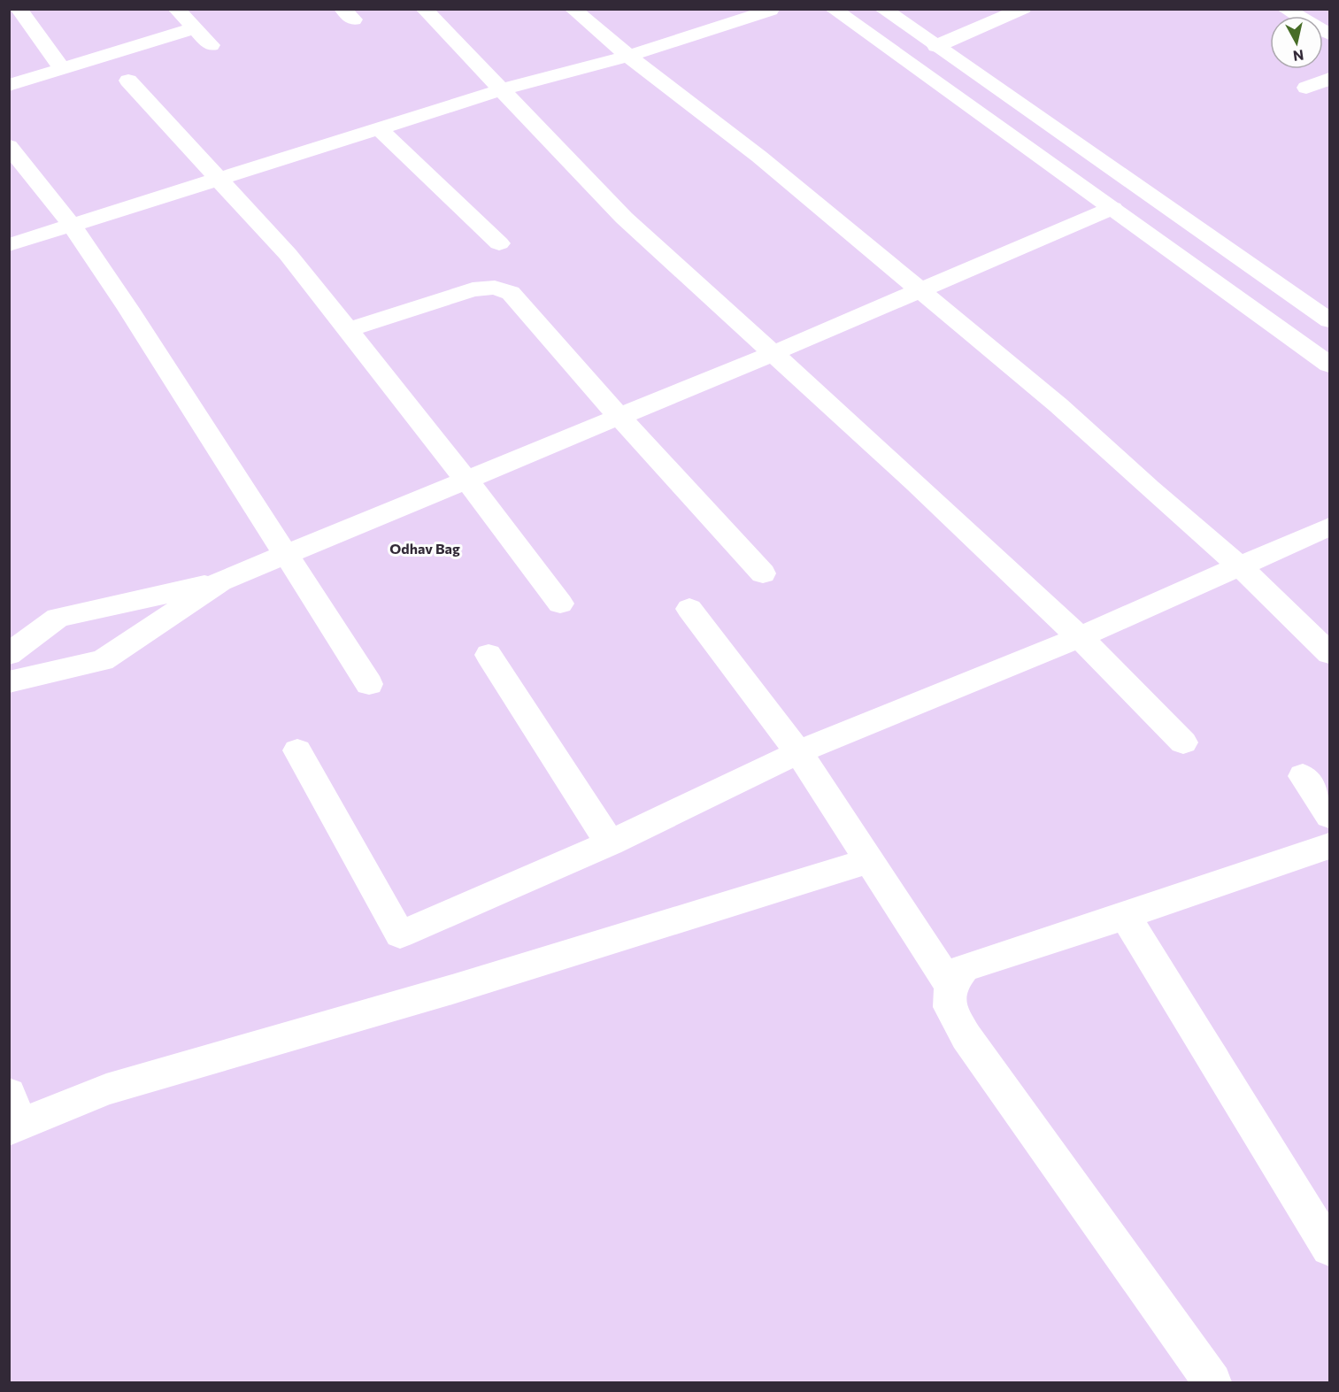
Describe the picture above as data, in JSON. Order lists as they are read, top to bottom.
{
  "districts": ["Odhav Bag"],
  "north": "bottom"
}
